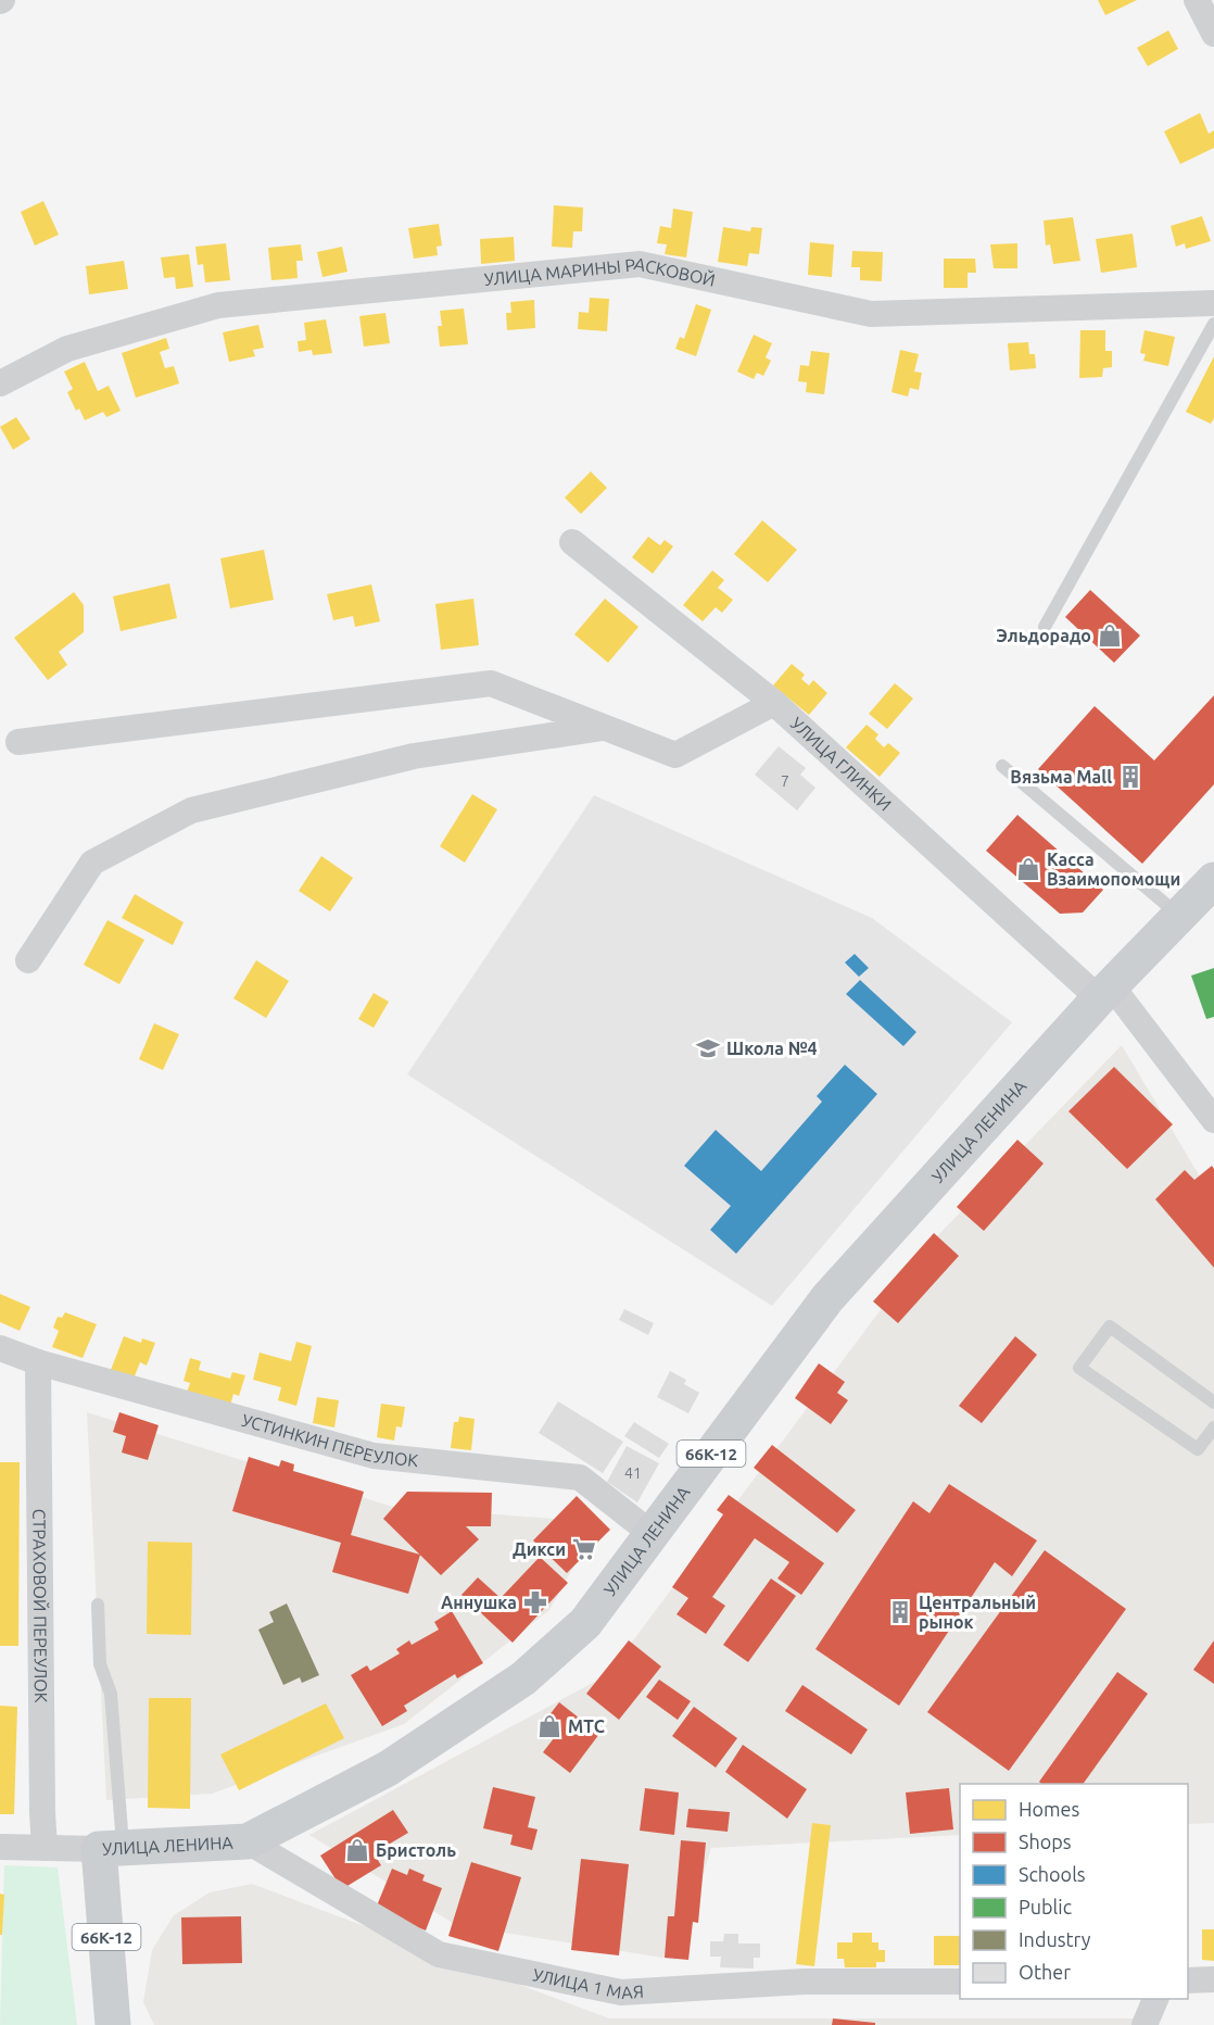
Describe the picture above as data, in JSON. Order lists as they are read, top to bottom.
{
  "streets": {
    "main road": ["УЛИЦА ЛЕНИНА", "66К-12"],
    "street": [
      "УЛИЦА МАРИНЫ РАСКОВОЙ",
      "УЛИЦА ГЛИНКИ",
      "УСТИНКИН ПЕРЕУЛОК",
      "СТРАХОВОЙ ПЕРЕУЛОК",
      "УЛИЦА 1 МАЯ"
    ]
  },
  "crossings": [
    ["УЛИЦА ГЛИНКИ", "УЛИЦА ЛЕНИНА"],
    ["УЛИЦА ЛЕНИНА", "УСТИНКИН ПЕРЕУЛОК"],
    ["УЛИЦА ЛЕНИНА", "66К-12"],
    ["УЛИЦА ЛЕНИНА", "СТРАХОВОЙ ПЕРЕУЛОК"],
    ["УЛИЦА ЛЕНИНА", "УЛИЦА 1 МАЯ"],
    ["УСТИНКИН ПЕРЕУЛОК", "СТРАХОВОЙ ПЕРЕУЛОК"]
  ],
  "places": {
    "shop": [
      "Эльдорадо",
      "Касса Взаимопомощи",
      "МТС",
      "Бристоль"
    ],
    "building": ["Вязьма Mall", "Центральный рынок"],
    "school or university": ["Школа №4"],
    "supermarket": ["Дикси"],
    "pharmacy": ["Аннушка"]
  },
  "house_numbers": ["7", "41"],
  "legend": [
    "Homes",
    "Shops",
    "Schools",
    "Public",
    "Industry",
    "Other"
  ]
}
